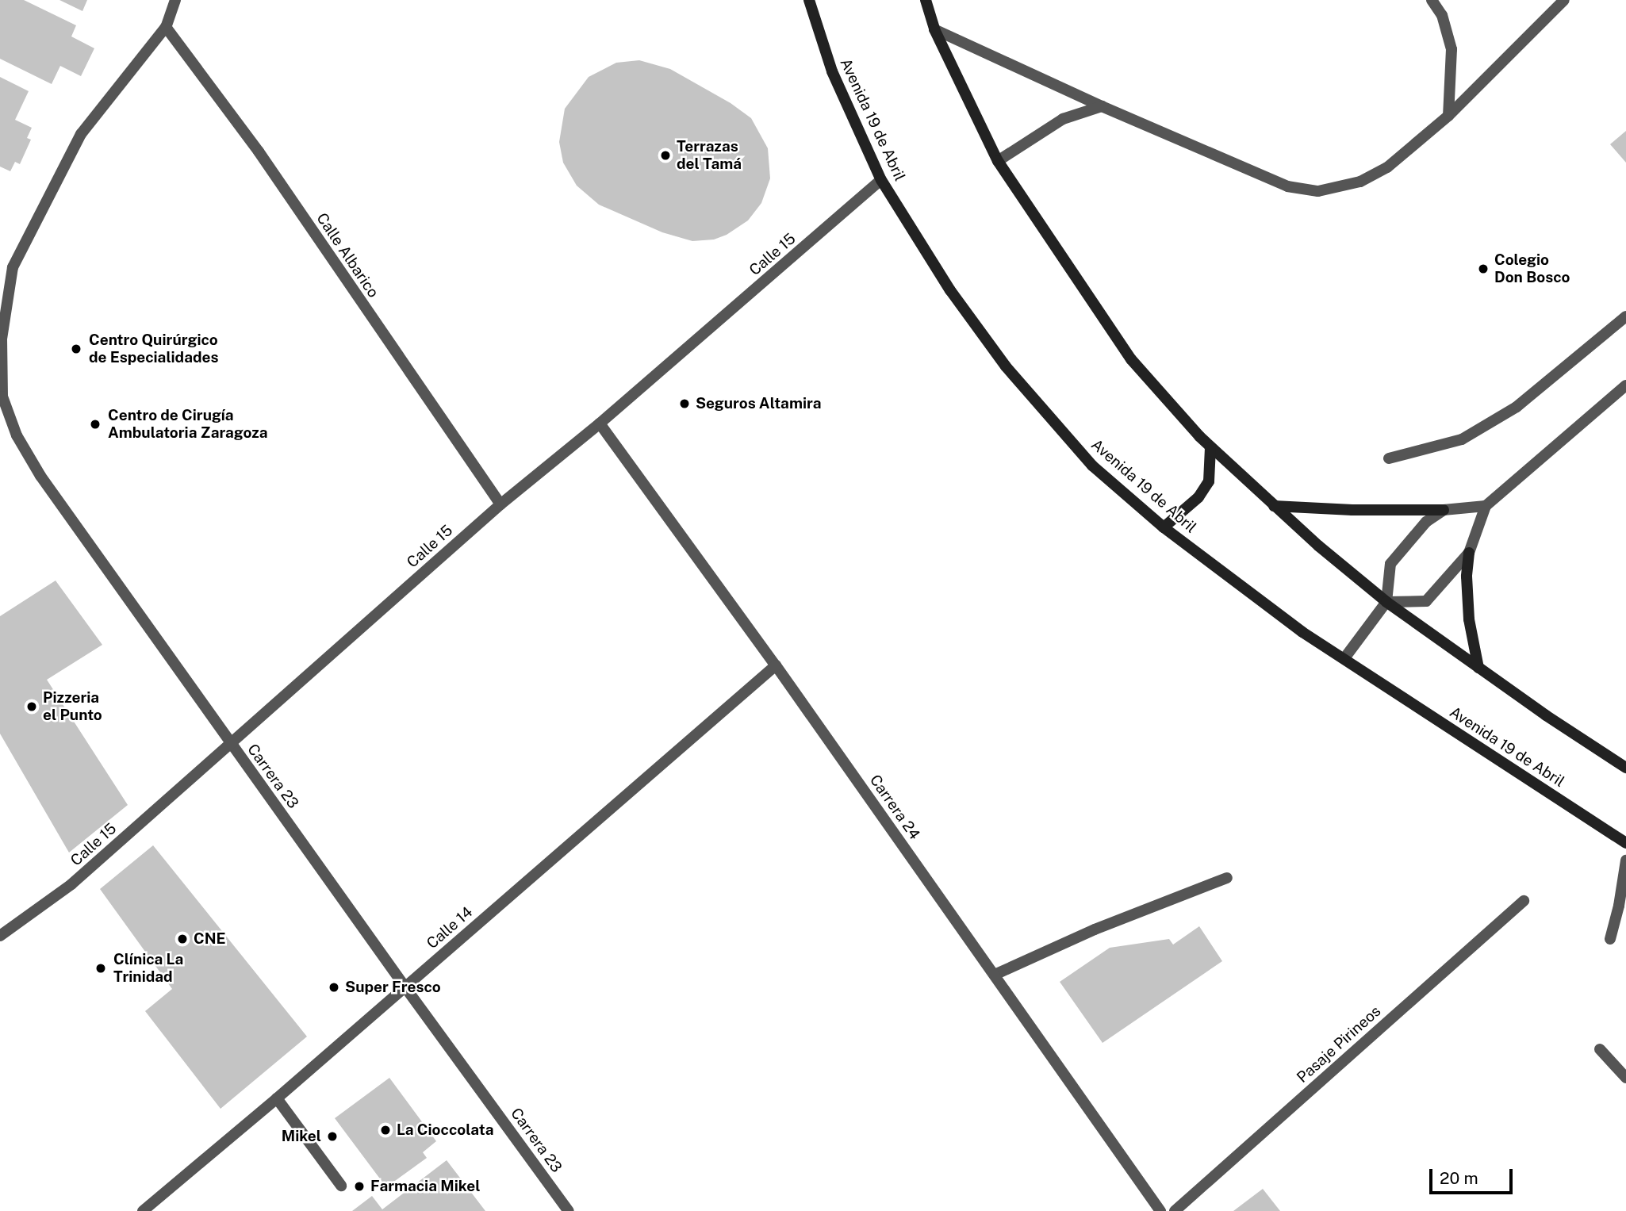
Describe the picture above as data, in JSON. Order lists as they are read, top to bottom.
{
  "streets": {
    "main road": ["Avenida 19 de Abril"],
    "street": [
      "Calle 15",
      "Calle Albarico",
      "Carrera 23",
      "Carrera 24",
      "Calle 14",
      "Pasaje Pirineos"
    ]
  },
  "crossings": [
    ["Avenida 19 de Abril", "Calle 15"],
    ["Calle 15", "Calle Albarico"],
    ["Calle 15", "Carrera 23"],
    ["Calle 15", "Carrera 24"],
    ["Calle Albarico", "Carrera 23"],
    ["Carrera 23", "Calle 14"],
    ["Carrera 24", "Calle 14"]
  ],
  "places": [
    "Terrazas del Tamá",
    "Colegio Don Bosco",
    "Centro Quirúrgico de Especialidades",
    "Seguros Altamira",
    "Centro de Cirugía Ambulatoria Zaragoza",
    "Pizzeria el Punto",
    "CNE",
    "Clínica La Trinidad",
    "Super Fresco",
    "La Cioccolata",
    "Mikel",
    "Farmacia Mikel"
  ],
  "scale_bar": "20 m"
}
